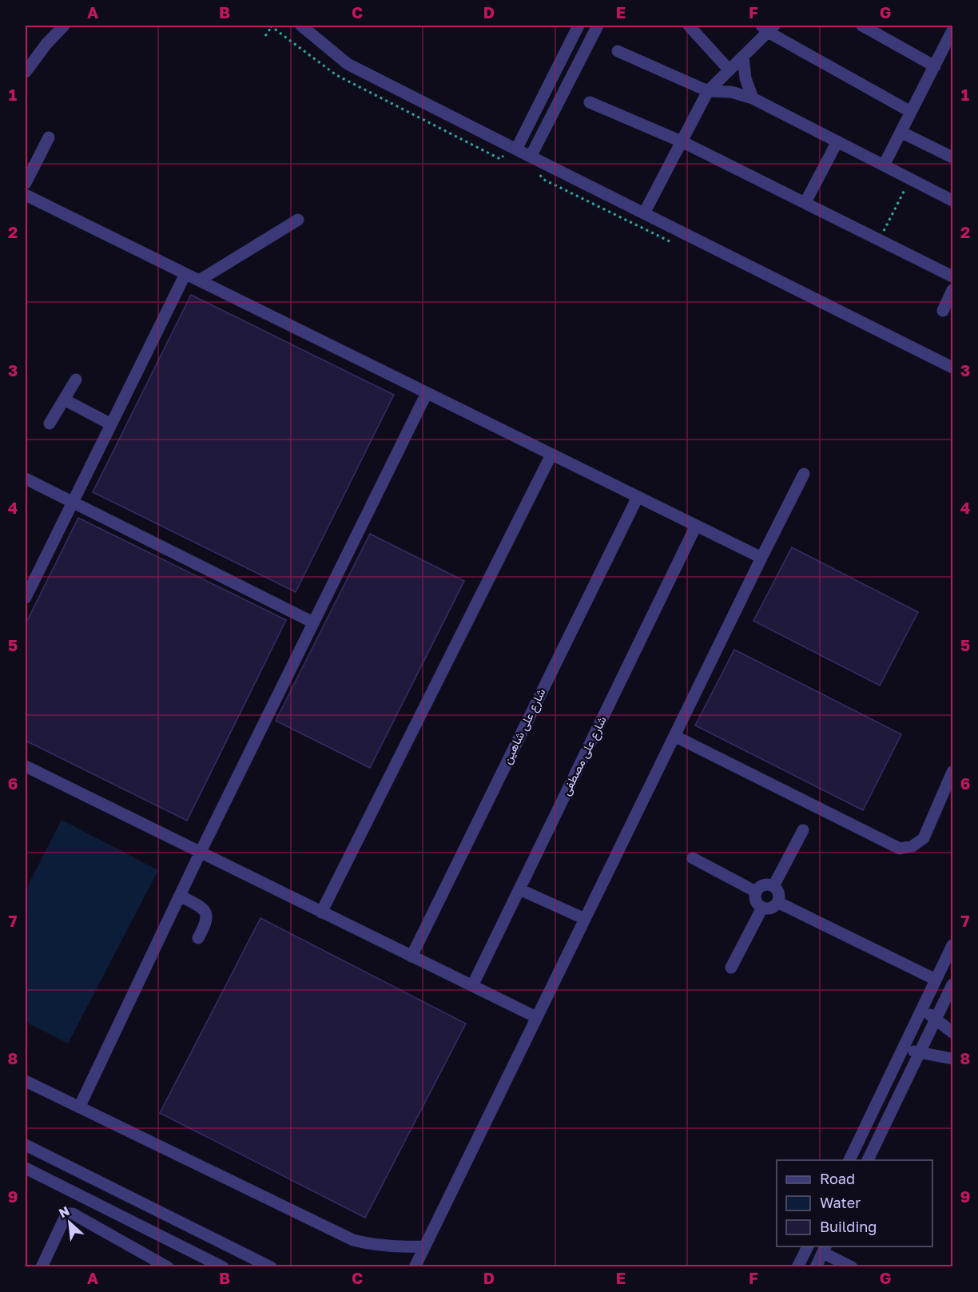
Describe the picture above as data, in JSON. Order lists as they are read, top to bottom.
{
  "streets": {
    "street": ["شارع على شاهين", "شارع على مصطفى"]
  },
  "legend": ["Road", "Water", "Building"],
  "north": "top left",
  "grid": {
    "columns": [
      "A",
      "B",
      "C",
      "D",
      "E",
      "F",
      "G"
    ],
    "rows": [
      "1",
      "2",
      "3",
      "4",
      "5",
      "6",
      "7",
      "8",
      "9"
    ]
  }
}
